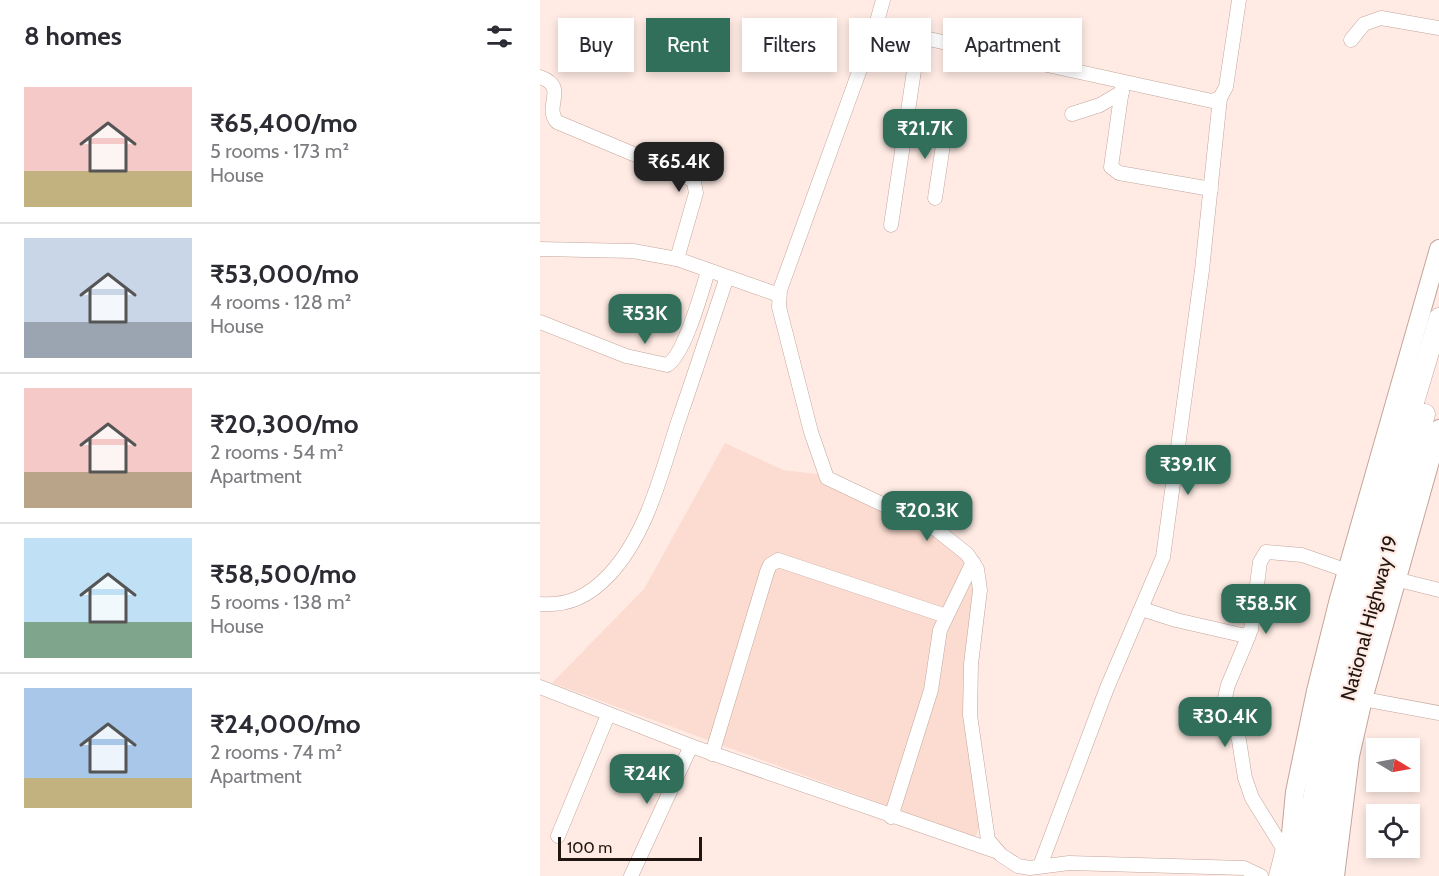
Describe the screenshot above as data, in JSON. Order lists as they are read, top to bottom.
{
  "streets": {
    "highway": ["National Highway 19"]
  },
  "scale_bar": "100 m",
  "north": "right",
  "page": {
    "heading": "8 homes",
    "chip": [
      "Buy",
      "Rent",
      "Filters",
      "New",
      "Apartment"
    ],
    "list": [
      {
        "name": "₹65,400/mo",
        "note": "5 rooms · 173 m² · House"
      },
      {
        "name": "₹53,000/mo",
        "note": "4 rooms · 128 m² · House"
      },
      {
        "name": "₹20,300/mo",
        "note": "2 rooms · 54 m² · Apartment"
      },
      {
        "name": "₹58,500/mo",
        "note": "5 rooms · 138 m² · House"
      },
      {
        "name": "₹24,000/mo",
        "note": "2 rooms · 74 m² · Apartment"
      }
    ],
    "price": [
      "₹21.7K",
      "₹65.4K",
      "₹53K",
      "₹39.1K",
      "₹20.3K",
      "₹58.5K",
      "₹30.4K",
      "₹24K"
    ],
    "scale": "100 m"
  }
}
